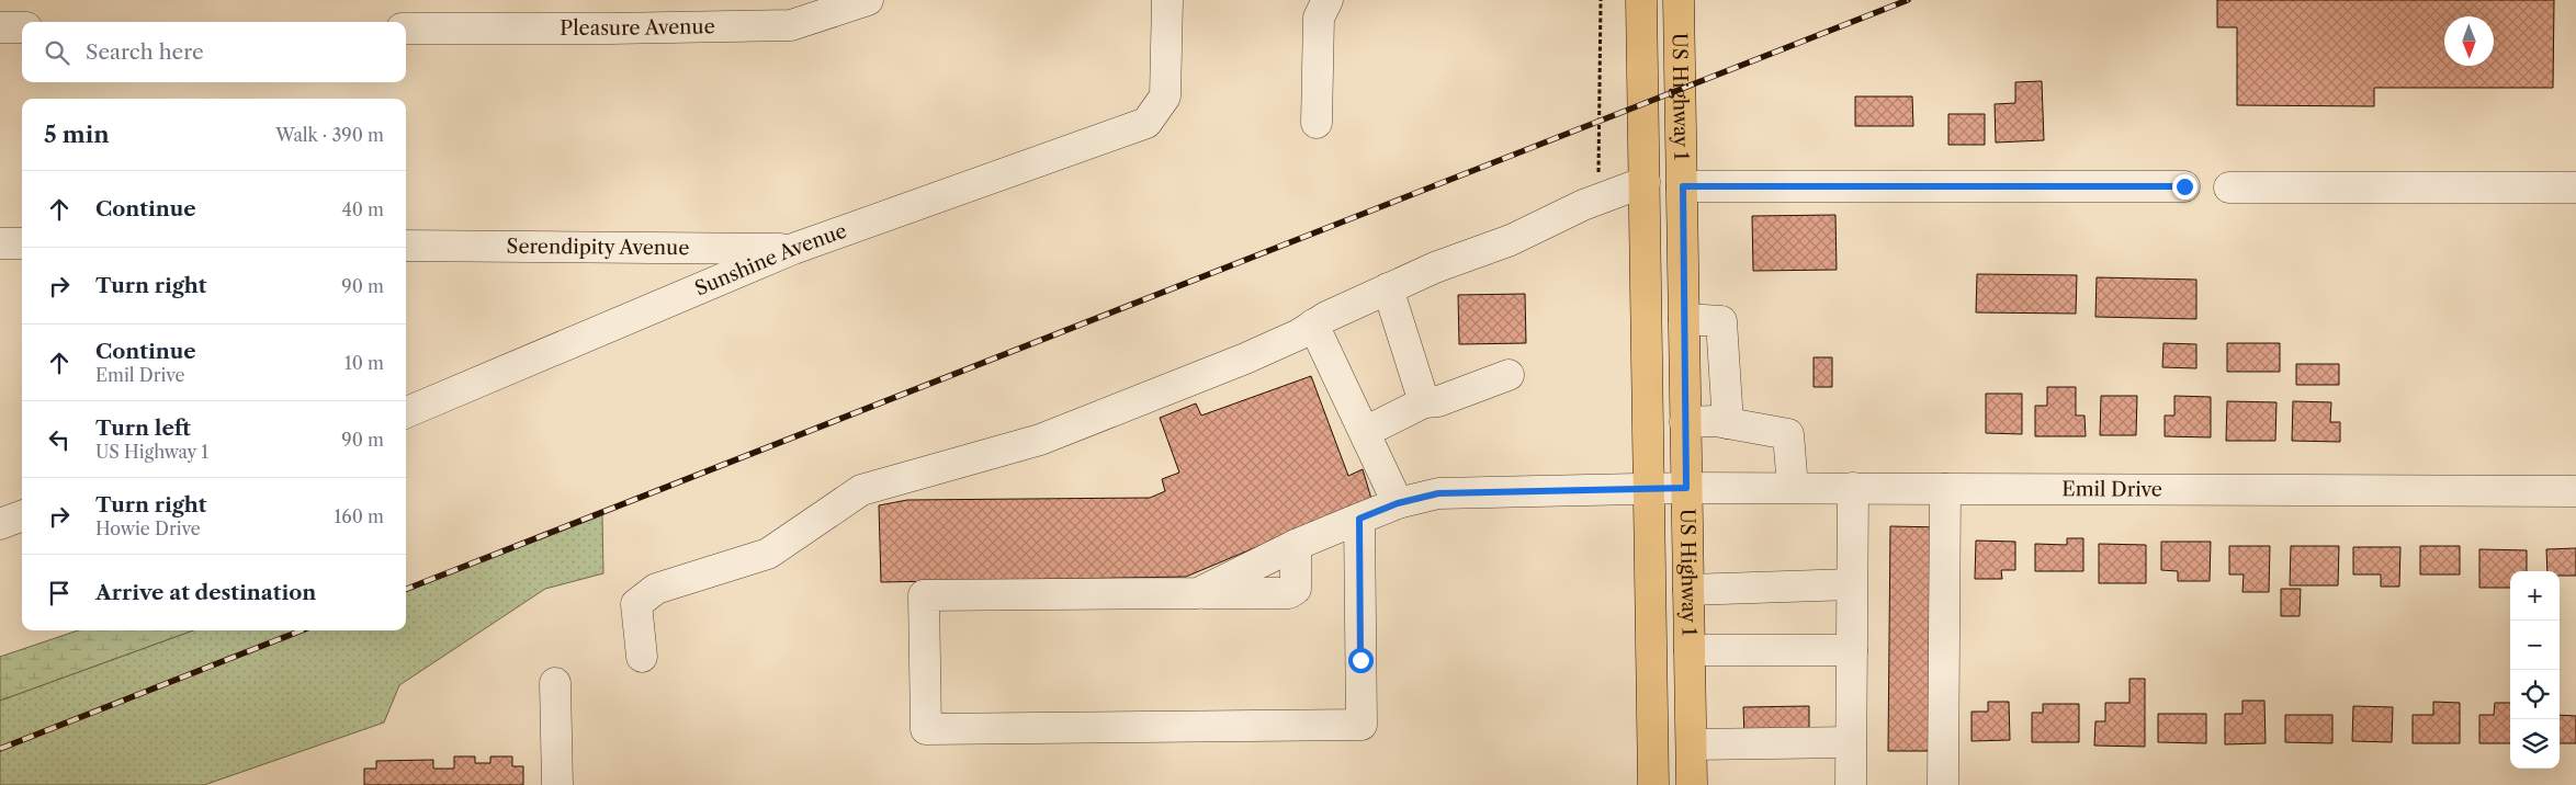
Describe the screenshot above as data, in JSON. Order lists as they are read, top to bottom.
{
  "streets": {
    "main road": ["US Highway 1"],
    "street": [
      "Pleasure Avenue",
      "Serendipity Avenue",
      "Sunshine Avenue",
      "Emil Drive"
    ]
  },
  "crossings": [
    ["US Highway 1", "Emil Drive"],
    ["Serendipity Avenue", "Sunshine Avenue"]
  ],
  "north": "bottom",
  "page": {
    "search": "Search here",
    "heading": ["5 min", "Walk · 390 m"],
    "list": [
      ["Continue", "40 m"],
      ["Turn right", "90 m"],
      ["Continue", "Emil Drive", "10 m"],
      ["Turn left", "US Highway 1", "90 m"],
      ["Turn right", "Howie Drive", "160 m"],
      "Arrive at destination"
    ],
    "map_buttons": ["+", "−"]
  }
}
